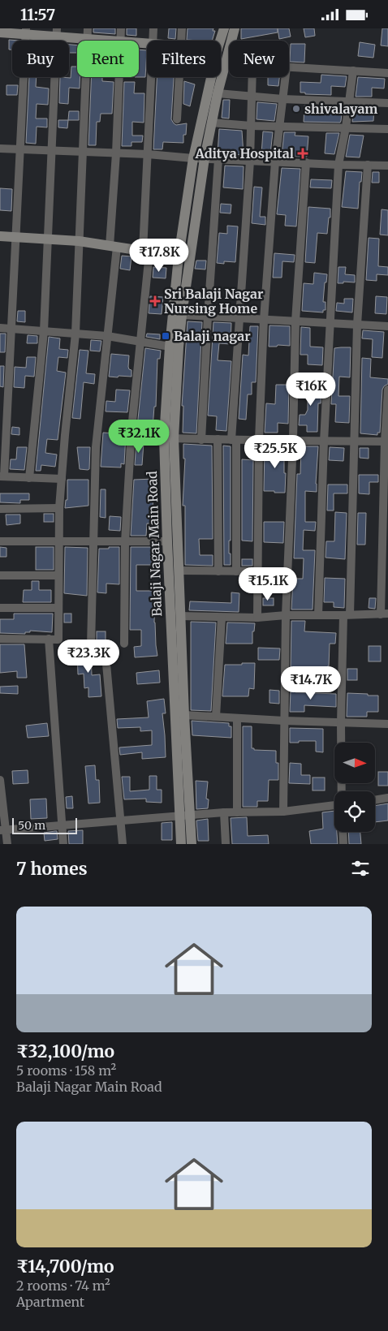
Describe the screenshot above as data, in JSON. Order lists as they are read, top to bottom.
{
  "streets": {
    "street": ["Balaji Nagar Main Road"]
  },
  "places": {
    "other": ["shivalayam"],
    "health": ["Aditya Hospital", "Sri Balaji Nagar Nursing Home"],
    "transit": ["Balaji nagar"]
  },
  "scale_bar": "50 m",
  "north": "right",
  "page": {
    "status": "11:57",
    "chip": [
      "Buy",
      "Rent",
      "Filters",
      "New"
    ],
    "price": [
      "₹17.8K",
      "₹16K",
      "₹32.1K",
      "₹25.5K",
      "₹15.1K",
      "₹23.3K",
      "₹14.7K"
    ],
    "scale": "50 m",
    "heading": "7 homes",
    "list": [
      {
        "name": "₹32,100/mo",
        "note": "5 rooms · 158 m² · Balaji Nagar Main Road"
      },
      {
        "name": "₹14,700/mo",
        "note": "2 rooms · 74 m² · Apartment"
      }
    ]
  }
}
